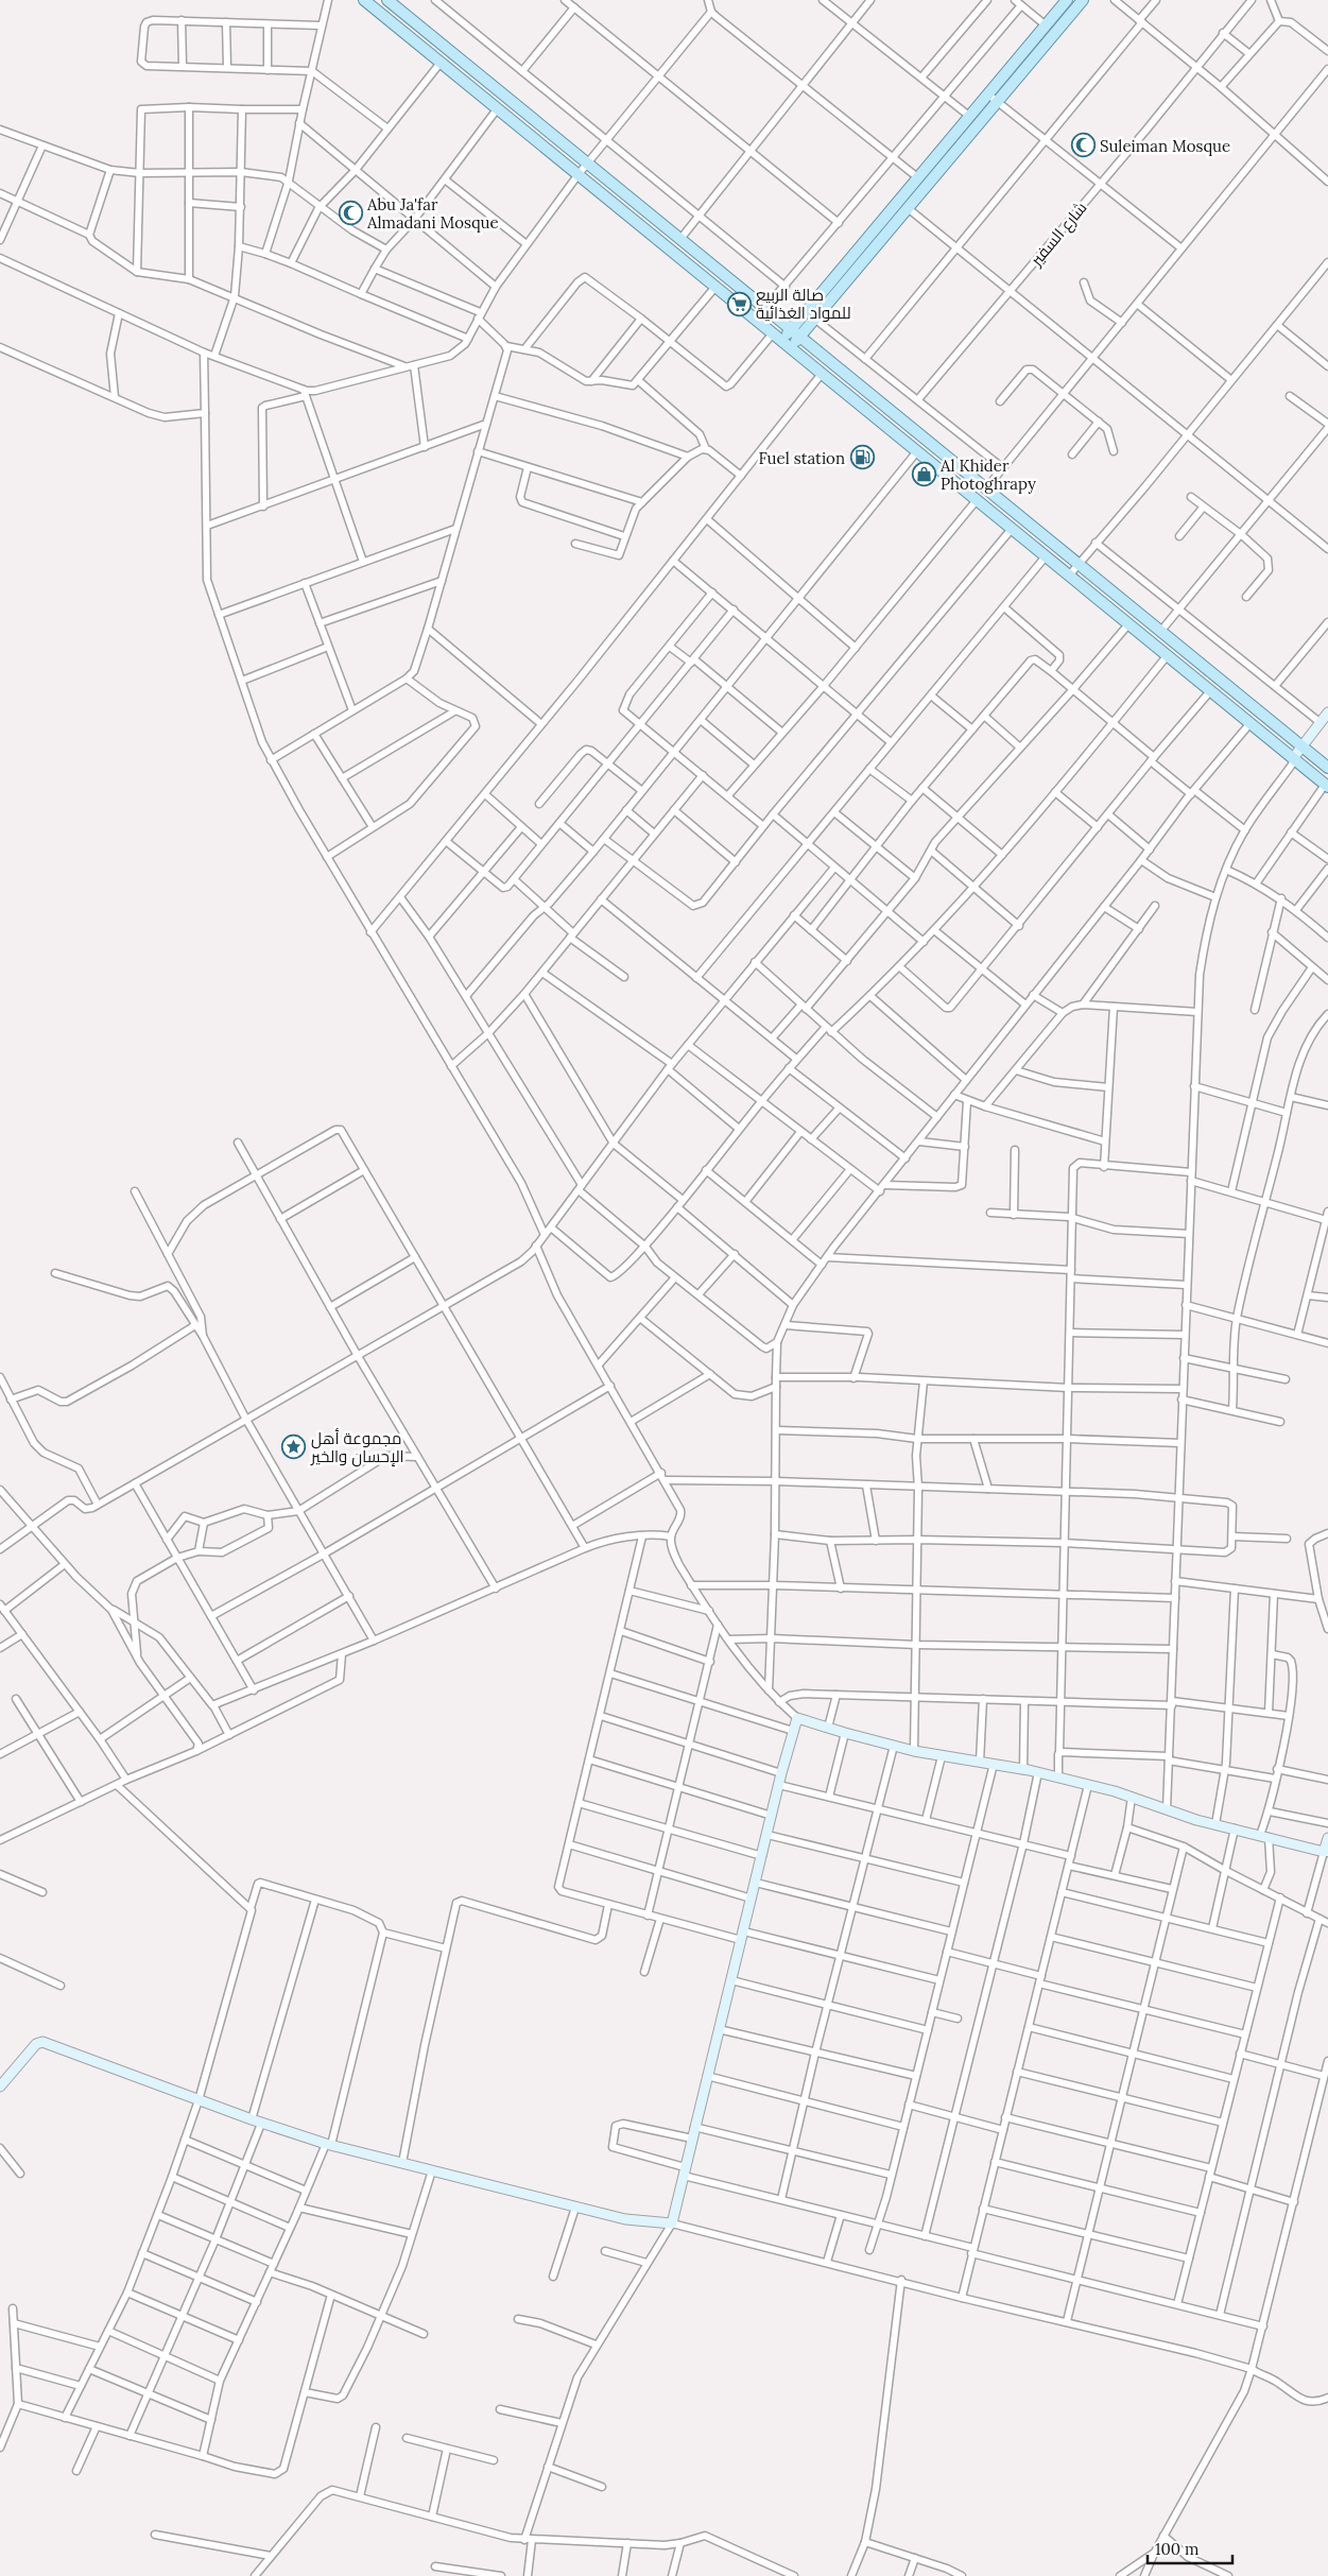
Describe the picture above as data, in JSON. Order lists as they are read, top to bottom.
{
  "streets": {
    "street": ["شارع السفير"]
  },
  "places": {
    "mosque": ["Suleiman Mosque", "Abu Ja'far Almadani Mosque"],
    "supermarket": ["صالة الربيع للمواد الغذائية"],
    "fuel station": ["Fuel station"],
    "shop": ["Al Khider Photoghrapy"],
    "place": ["مجموعة أهل الإحسان والخير"]
  },
  "scale_bar": "100 m"
}
